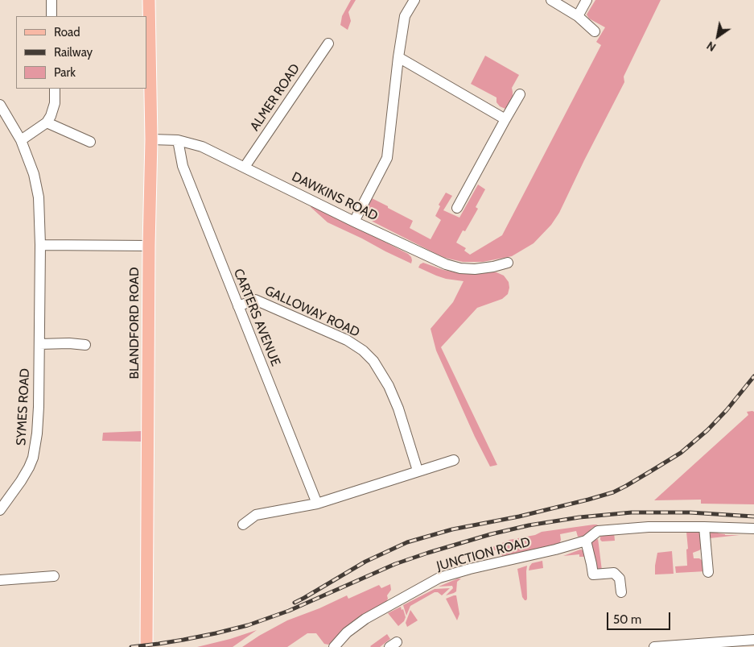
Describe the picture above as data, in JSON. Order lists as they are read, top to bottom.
{
  "streets": {
    "main road": ["BLANDFORD ROAD"],
    "street": [
      "ALMER ROAD",
      "DAWKINS ROAD",
      "GALLOWAY ROAD",
      "CARTERS AVENUE",
      "SYMES ROAD",
      "JUNCTION ROAD"
    ]
  },
  "crossings": [
    ["ALMER ROAD", "DAWKINS ROAD"],
    ["DAWKINS ROAD", "CARTERS AVENUE"],
    ["DAWKINS ROAD", "BLANDFORD ROAD"],
    ["GALLOWAY ROAD", "CARTERS AVENUE"]
  ],
  "legend": ["Road", "Railway", "Park"],
  "scale_bar": "50 m",
  "north": "bottom left"
}
